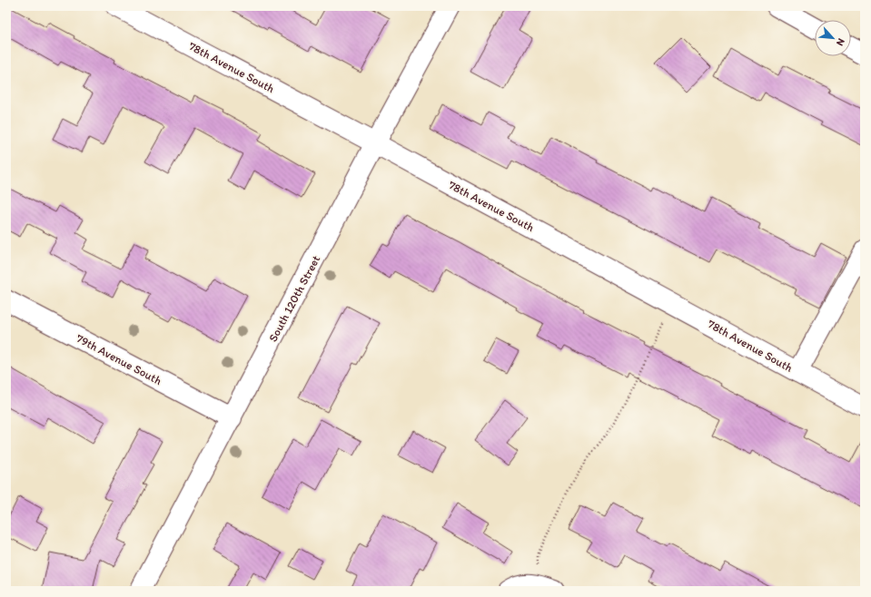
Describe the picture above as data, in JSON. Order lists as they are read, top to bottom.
{
  "streets": {
    "street": ["78th Avenue South", "South 120th Street", "79th Avenue South"]
  },
  "crossings": [
    ["78th Avenue South", "South 120th Street"],
    ["South 120th Street", "79th Avenue South"]
  ],
  "north": "bottom right"
}
